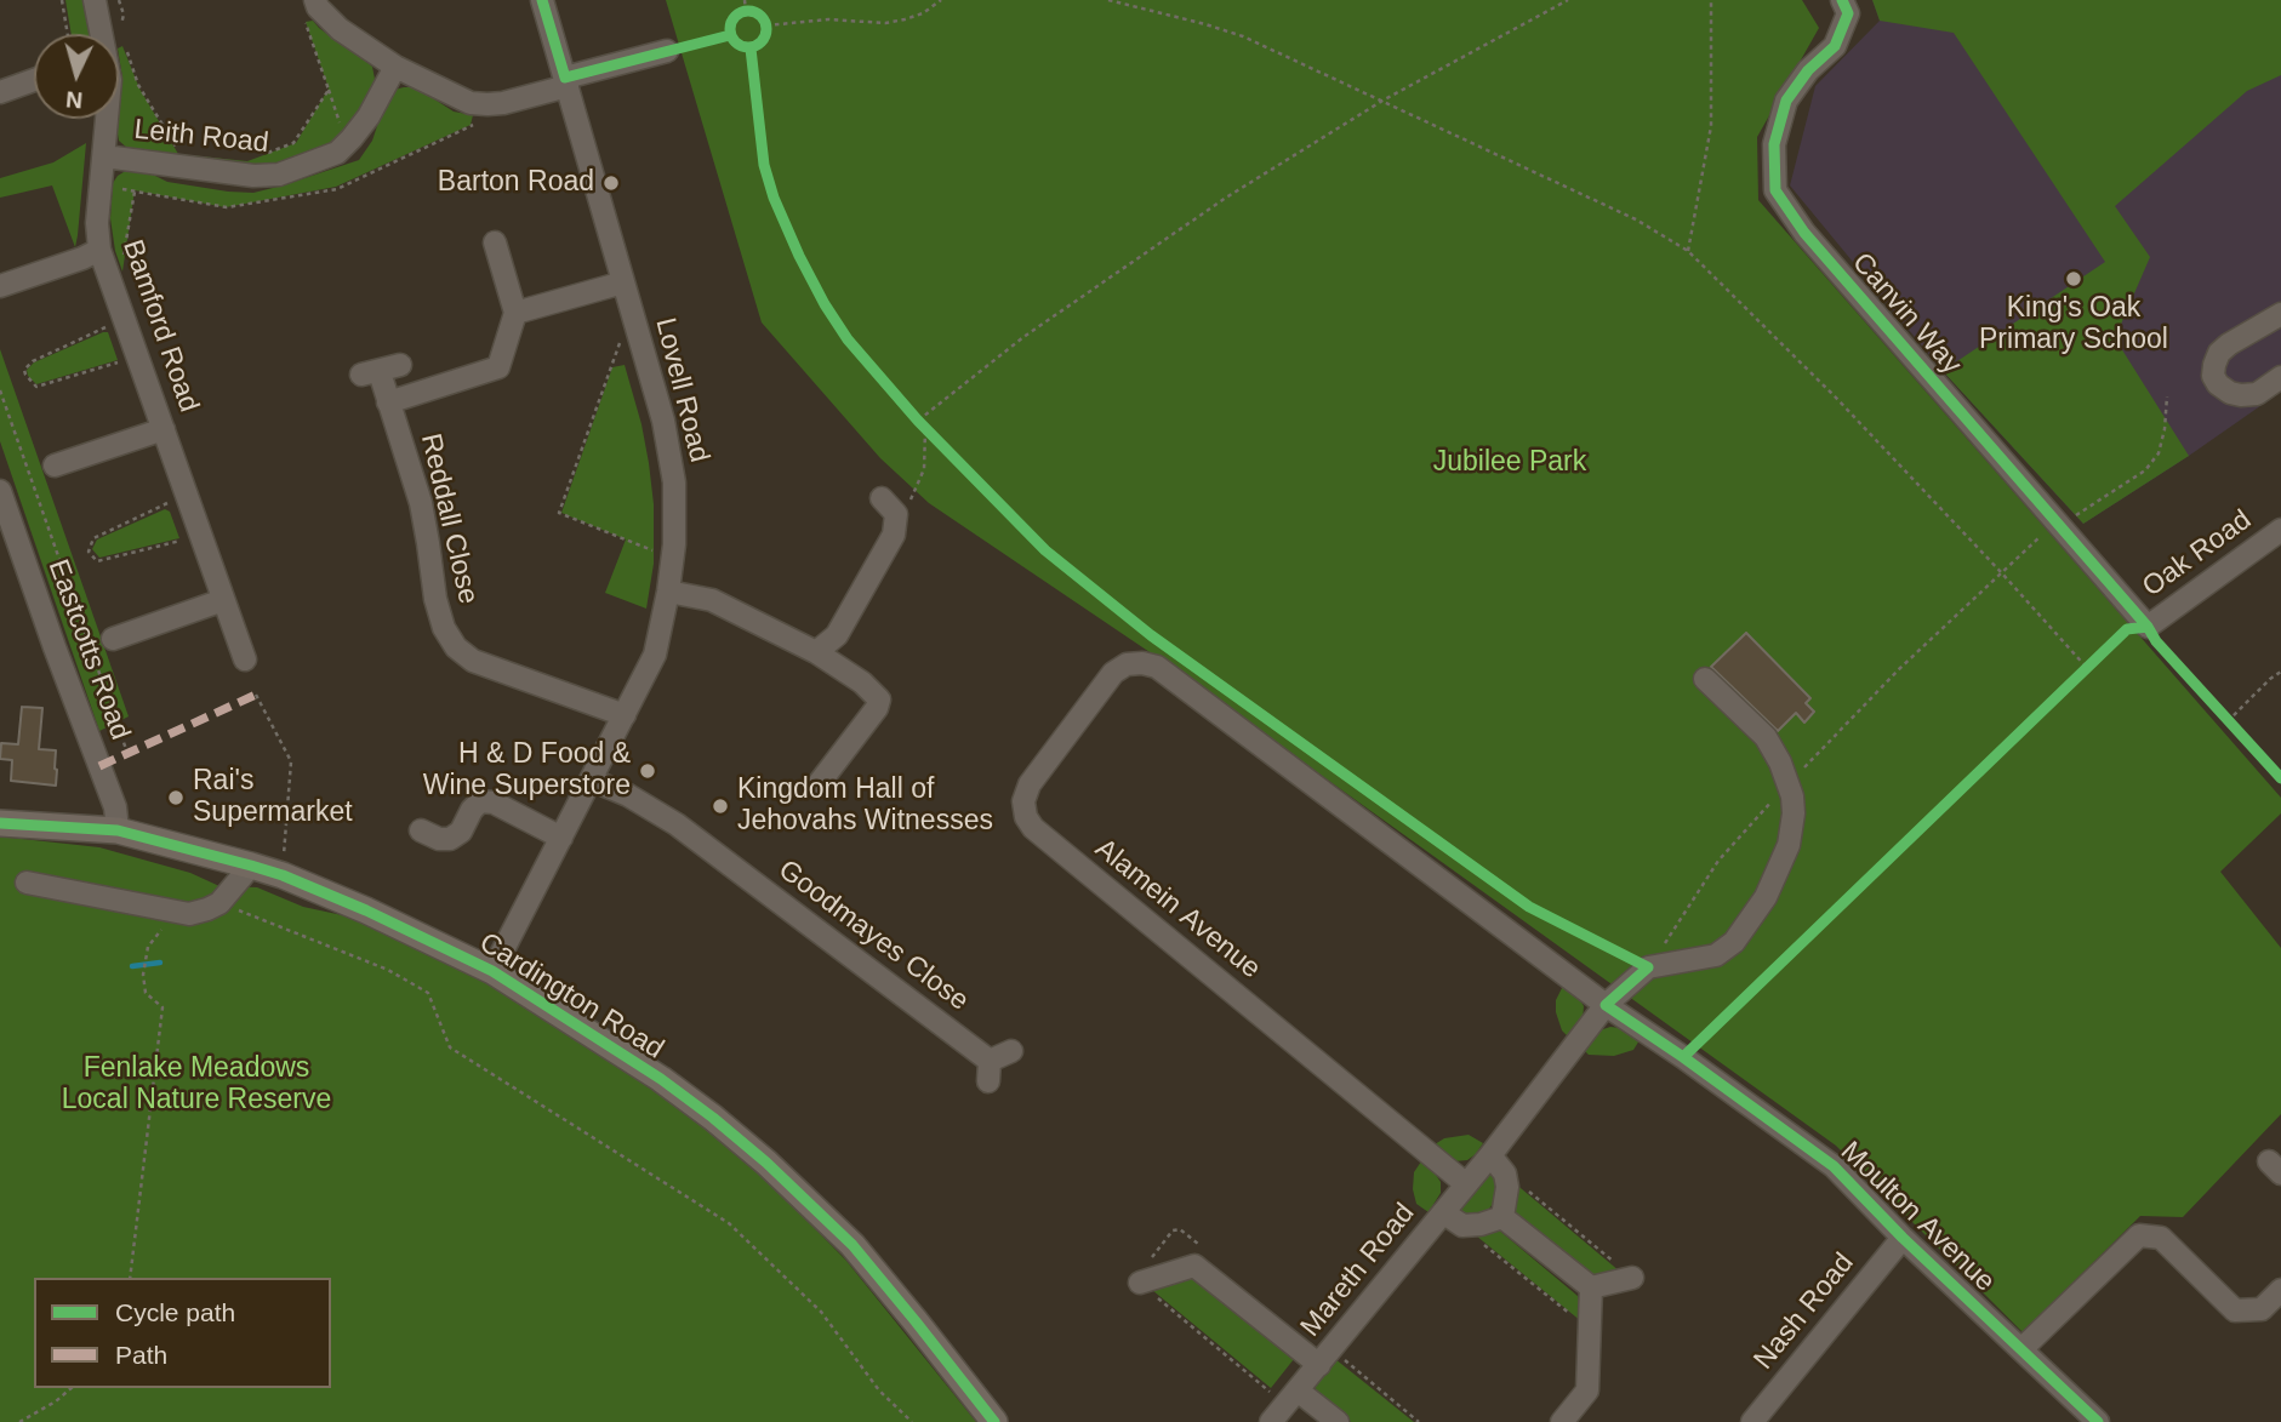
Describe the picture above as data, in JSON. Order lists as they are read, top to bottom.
{
  "streets": {
    "main road": ["Cardington Road"],
    "street": [
      "Leith Road",
      "Canvin Way",
      "Bamford Road",
      "Lovell Road",
      "Reddall Close",
      "Oak Road",
      "Eastcotts Road",
      "Alamein Avenue",
      "Goodmayes Close",
      "Moulton Avenue",
      "Mareth Road",
      "Nash Road"
    ]
  },
  "crossings": [
    ["Leith Road", "Bamford Road"],
    ["Canvin Way", "Oak Road"],
    ["Lovell Road", "Reddall Close"],
    ["Lovell Road", "Goodmayes Close"],
    ["Lovell Road", "Cardington Road"],
    ["Eastcotts Road", "Cardington Road"],
    ["Alamein Avenue", "Moulton Avenue"],
    ["Alamein Avenue", "Mareth Road"],
    ["Moulton Avenue", "Mareth Road"],
    ["Moulton Avenue", "Nash Road"]
  ],
  "parks": ["Jubilee Park", "Fenlake Meadows Local Nature Reserve"],
  "places": [
    "Barton Road",
    "King's Oak Primary School",
    "H & D Food & Wine Superstore",
    "Rai's Supermarket",
    "Kingdom Hall of Jehovahs Witnesses"
  ],
  "legend": ["Cycle path", "Path"],
  "north": "bottom"
}
